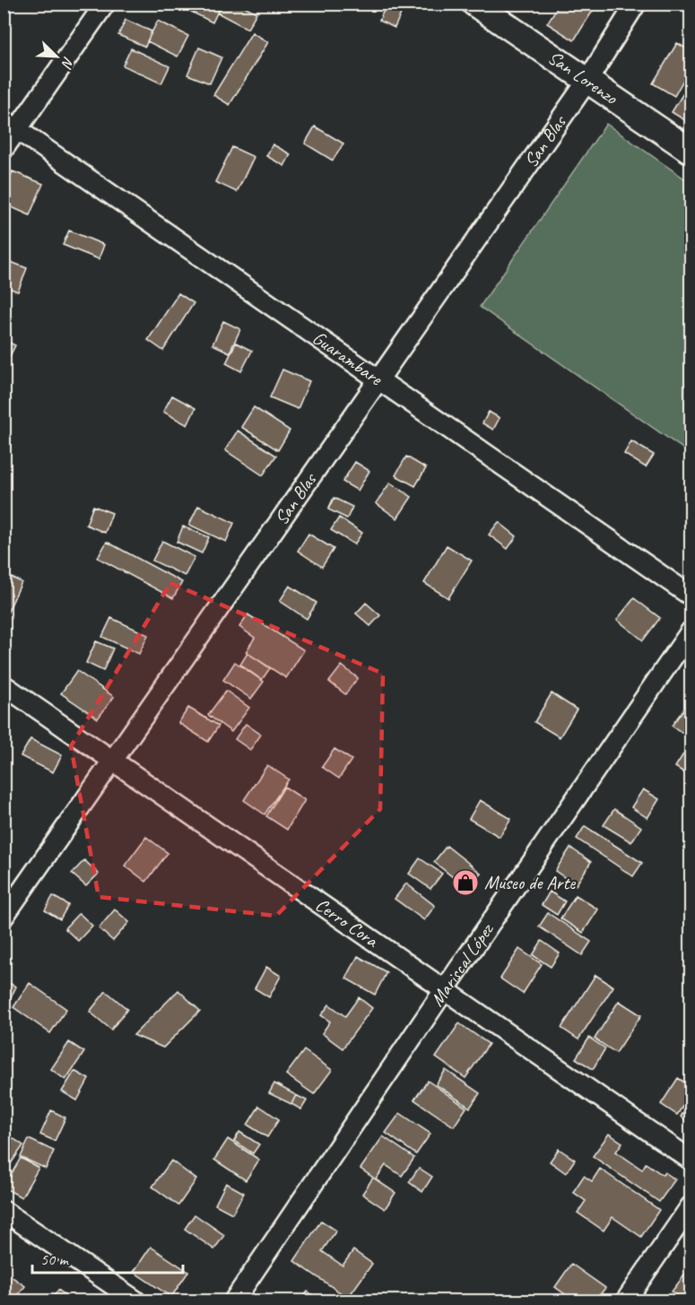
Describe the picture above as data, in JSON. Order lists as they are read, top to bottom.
{
  "streets": {
    "street": [
      "San Lorenzo",
      "San Blas",
      "Guarambare",
      "Cerro Cora",
      "Mariscal López"
    ]
  },
  "crossings": [
    ["San Lorenzo", "San Blas"],
    ["San Blas", "Guarambare"],
    ["San Blas", "Cerro Cora"],
    ["Cerro Cora", "Mariscal López"]
  ],
  "places": {
    "shop": ["Museo de Arte"]
  },
  "scale_bar": "50 m",
  "north": "bottom right"
}
